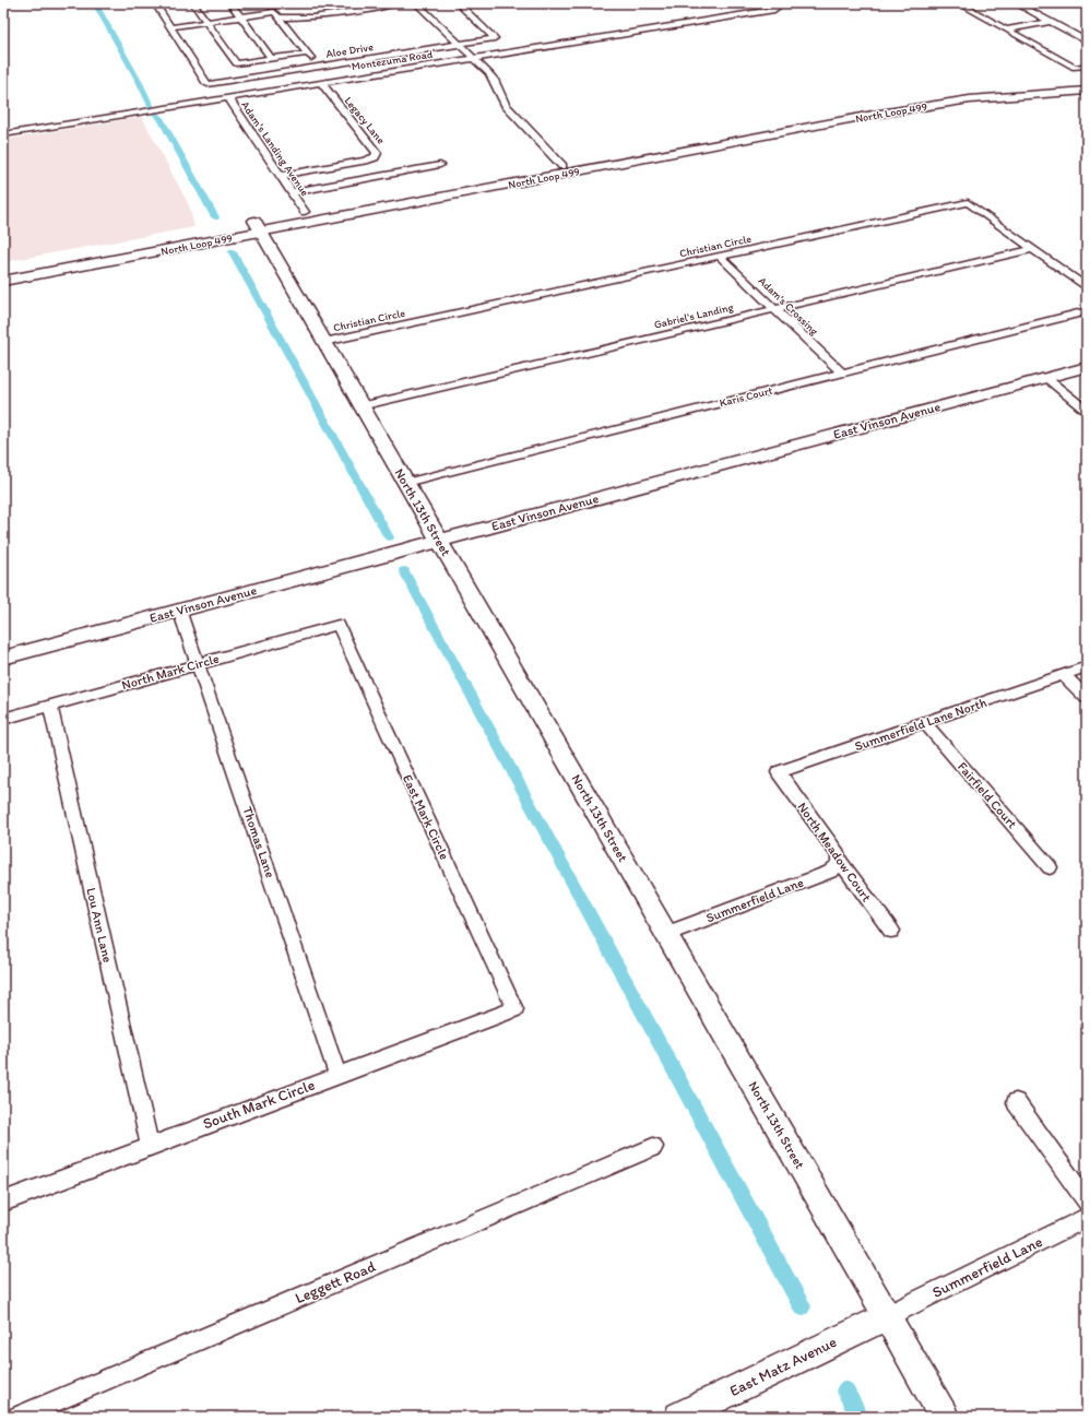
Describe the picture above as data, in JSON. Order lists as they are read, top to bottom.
{
  "streets": {
    "main road": ["North Loop 499"],
    "street": [
      "Aloe Drive",
      "Montezuma Road",
      "Legacy Lane",
      "Adam's Landing Avenue",
      "Christian Circle",
      "Adam's Crossing",
      "Gabriel's Landing",
      "Karis Court",
      "East Vinson Avenue",
      "North 13th Street",
      "North Mark Circle",
      "Summerfield Lane North",
      "Fairfield Court",
      "East Mark Circle",
      "Thomas Lane",
      "North Meadow Court",
      "Summerfield Lane",
      "Lou Ann Lane",
      "South Mark Circle",
      "Leggett Road",
      "East Matz Avenue"
    ]
  },
  "crossings": [
    ["Montezuma Road", "Legacy Lane"],
    ["Montezuma Road", "Adam's Landing Avenue"],
    ["North Loop 499", "Adam's Landing Avenue"],
    ["North Loop 499", "North 13th Street"],
    ["Legacy Lane", "Adam's Landing Avenue"],
    ["Christian Circle", "Adam's Crossing"],
    ["Christian Circle", "Gabriel's Landing"],
    ["Christian Circle", "North 13th Street"],
    ["Adam's Crossing", "Gabriel's Landing"],
    ["Adam's Crossing", "Karis Court"],
    ["Gabriel's Landing", "North 13th Street"],
    ["Karis Court", "North 13th Street"],
    ["East Vinson Avenue", "North 13th Street"],
    ["East Vinson Avenue", "Thomas Lane"],
    ["North 13th Street", "Summerfield Lane"],
    ["North 13th Street", "East Matz Avenue"],
    ["North Mark Circle", "East Mark Circle"],
    ["North Mark Circle", "Thomas Lane"],
    ["North Mark Circle", "Lou Ann Lane"],
    ["Summerfield Lane North", "Fairfield Court"],
    ["Summerfield Lane North", "North Meadow Court"],
    ["East Mark Circle", "South Mark Circle"],
    ["Thomas Lane", "South Mark Circle"],
    ["North Meadow Court", "Summerfield Lane"],
    ["Summerfield Lane", "East Matz Avenue"],
    ["Lou Ann Lane", "South Mark Circle"]
  ]
}
